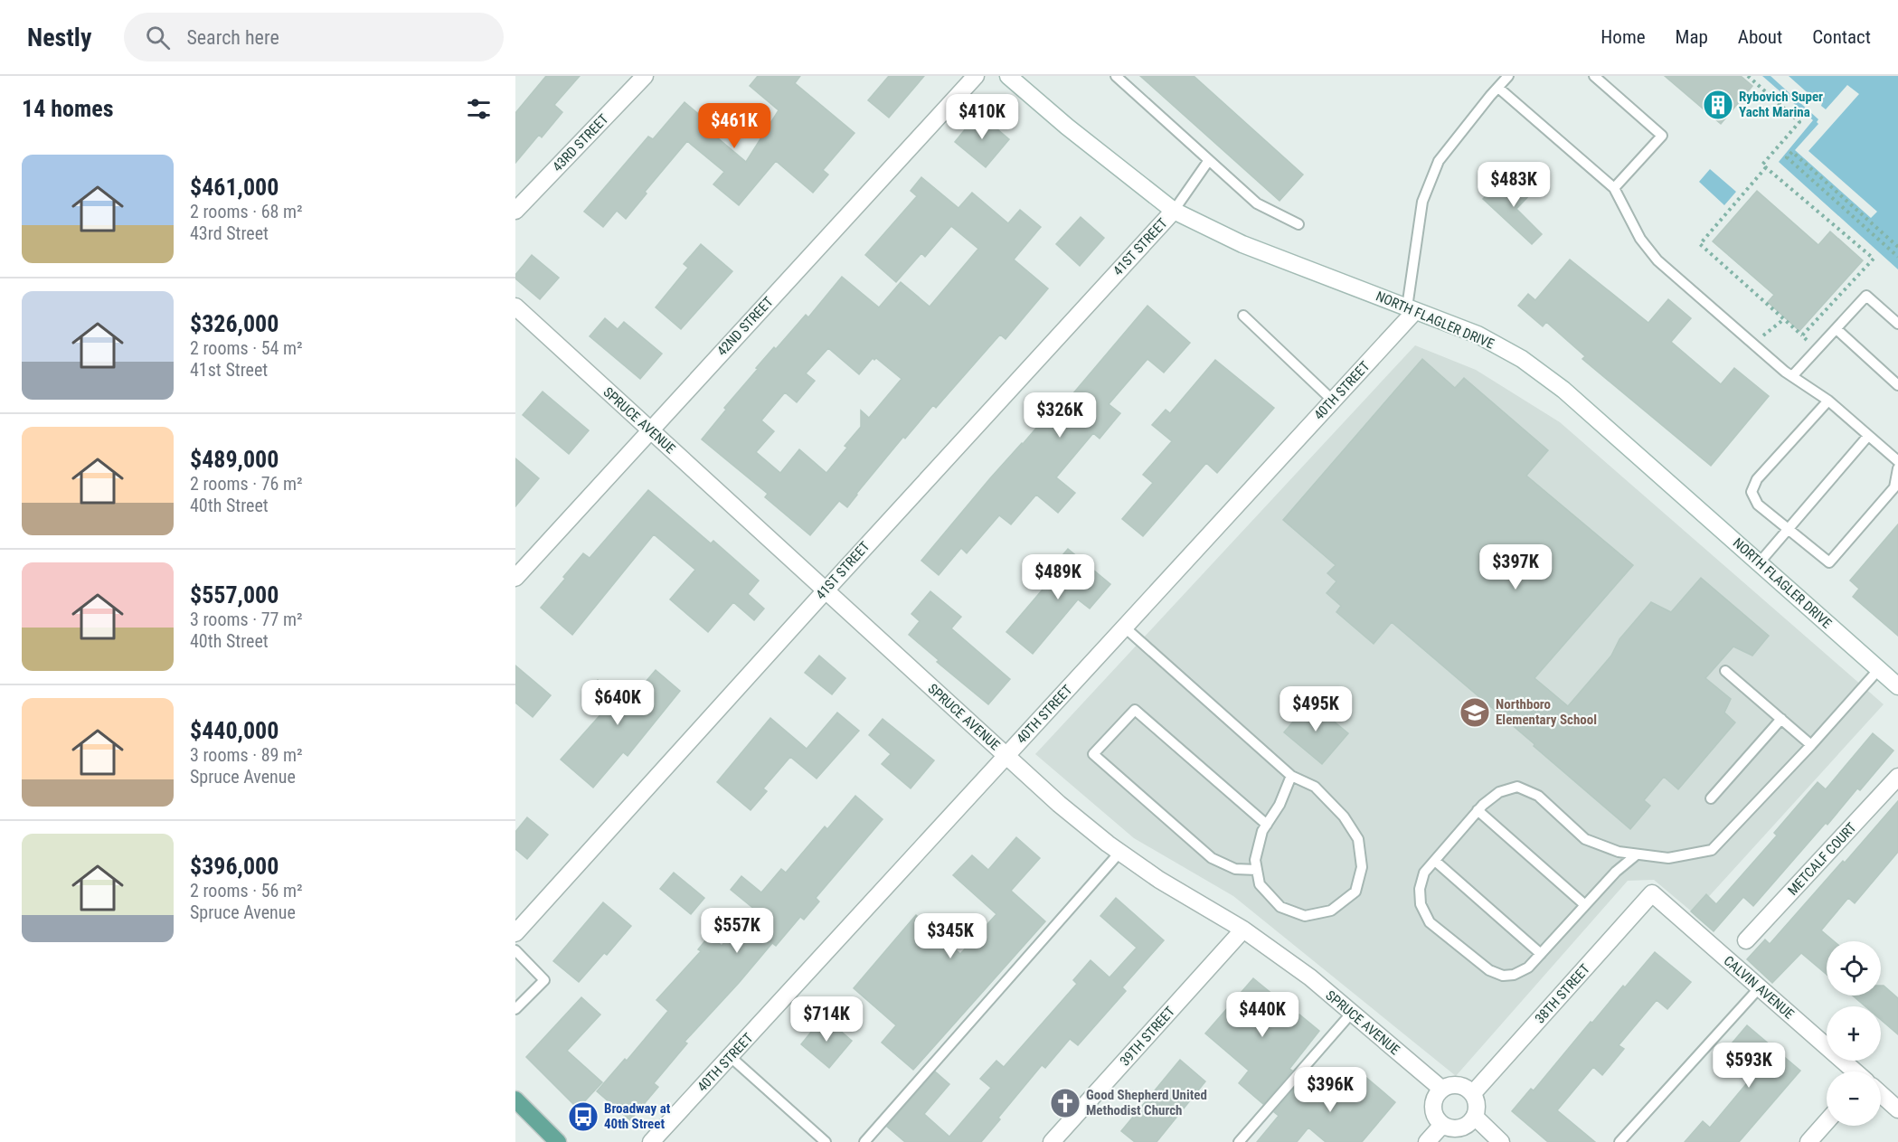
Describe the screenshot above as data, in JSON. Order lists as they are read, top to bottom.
{
  "streets": {
    "street": [
      "43RD STREET",
      "41ST STREET",
      "NORTH FLAGLER DRIVE",
      "42ND STREET",
      "40TH STREET",
      "SPRUCE AVENUE",
      "METCALF COURT",
      "CALVIN AVENUE",
      "38TH STREET",
      "39TH STREET"
    ]
  },
  "crossings": [
    ["41ST STREET", "NORTH FLAGLER DRIVE"],
    ["41ST STREET", "SPRUCE AVENUE"],
    ["NORTH FLAGLER DRIVE", "40TH STREET"],
    ["42ND STREET", "SPRUCE AVENUE"],
    ["40TH STREET", "SPRUCE AVENUE"],
    ["SPRUCE AVENUE", "38TH STREET"],
    ["SPRUCE AVENUE", "39TH STREET"],
    ["CALVIN AVENUE", "38TH STREET"]
  ],
  "places": {
    "building": ["Rybovich Super Yacht Marina"],
    "school or university": ["Northboro Elementary School"],
    "church": ["Good Shepherd United Methodist Church"],
    "bus stop": ["Broadway at 40th Street"]
  },
  "page": {
    "header": "Nestly",
    "search": "Search here",
    "nav": [
      "Home",
      "Map",
      "About",
      "Contact"
    ],
    "heading": "14 homes",
    "price": [
      "$410K",
      "$461K",
      "$483K",
      "$326K",
      "$397K",
      "$489K",
      "$640K",
      "$495K",
      "$557K",
      "$345K",
      "$440K",
      "$714K",
      "$593K",
      "$396K"
    ],
    "list": [
      {
        "name": "$461,000",
        "note": "2 rooms · 68 m² · 43rd Street"
      },
      {
        "name": "$326,000",
        "note": "2 rooms · 54 m² · 41st Street"
      },
      {
        "name": "$489,000",
        "note": "2 rooms · 76 m² · 40th Street"
      },
      {
        "name": "$557,000",
        "note": "3 rooms · 77 m² · 40th Street"
      },
      {
        "name": "$440,000",
        "note": "3 rooms · 89 m² · Spruce Avenue"
      },
      {
        "name": "$396,000",
        "note": "2 rooms · 56 m² · Spruce Avenue"
      }
    ],
    "map_buttons": ["+", "−"]
  }
}
